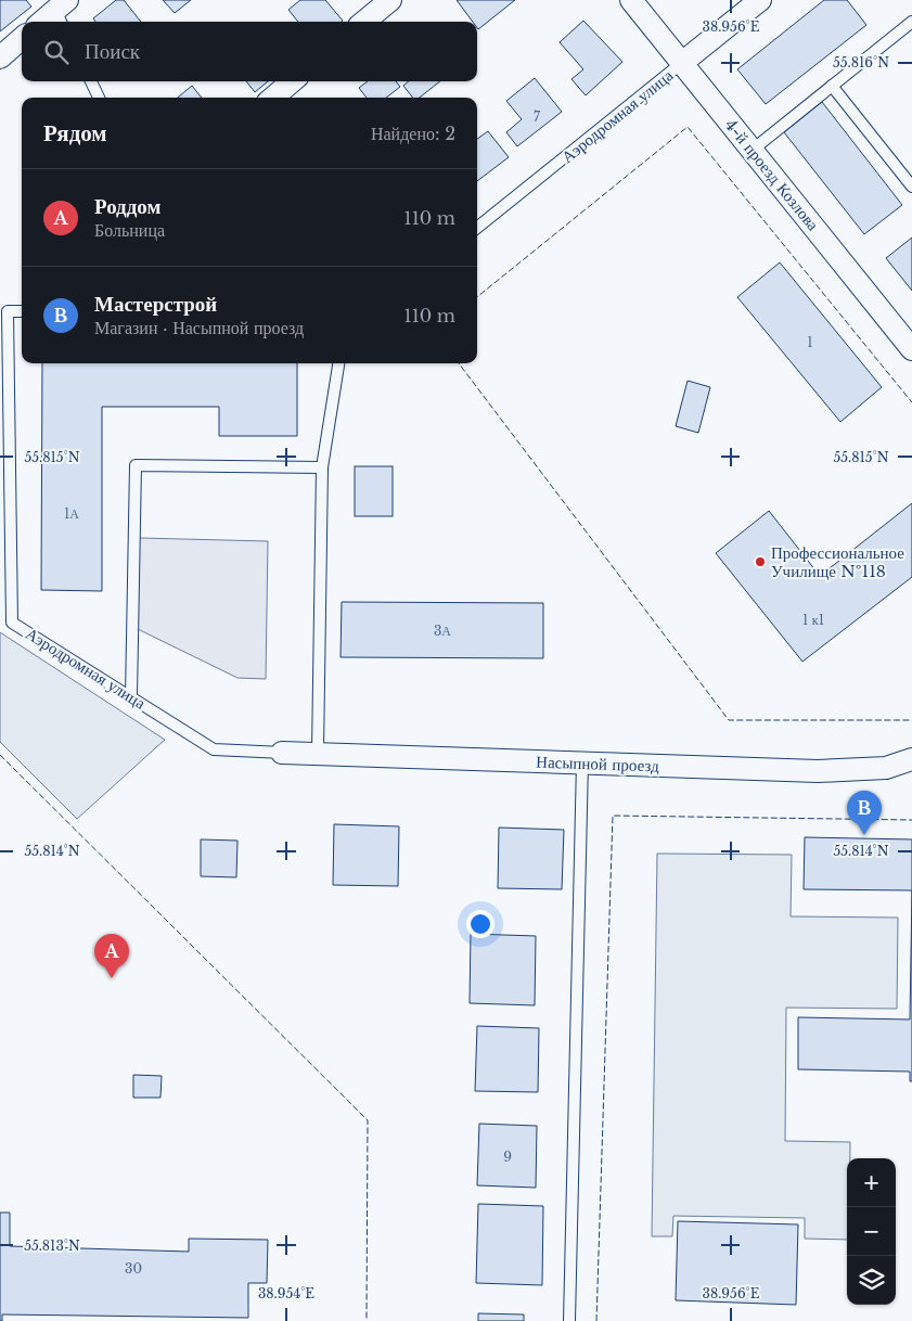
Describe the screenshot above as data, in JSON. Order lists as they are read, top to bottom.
{
  "streets": {
    "street": ["Аэродромная улица", "4-й проезд Козлова", "Насыпной проезд"]
  },
  "crossings": [
    ["Аэродромная улица", "4-й проезд Козлова"],
    ["Аэродромная улица", "Насыпной проезд"]
  ],
  "places": ["Профессиональное Училище №118"],
  "house_numbers": [
    "7",
    "1",
    "1А",
    "1 к1",
    "3А",
    "9",
    "30"
  ],
  "page": {
    "search": "Поиск",
    "heading": ["Рядом", "Найдено: 2"],
    "list": [
      {
        "mark": "A",
        "name": "Роддом",
        "note": "Больница",
        "value": "110 m"
      },
      {
        "mark": "B",
        "name": "Мастерстрой",
        "note": "Магазин · Насыпной проезд",
        "value": "110 m"
      }
    ],
    "pins": ["B", "A"],
    "map_buttons": ["+", "−"]
  },
  "coordinates": [
    "38.956°E",
    "55.816°N",
    "55.815°N",
    "55.814°N",
    "55.813°N",
    "38.954°E"
  ]
}
